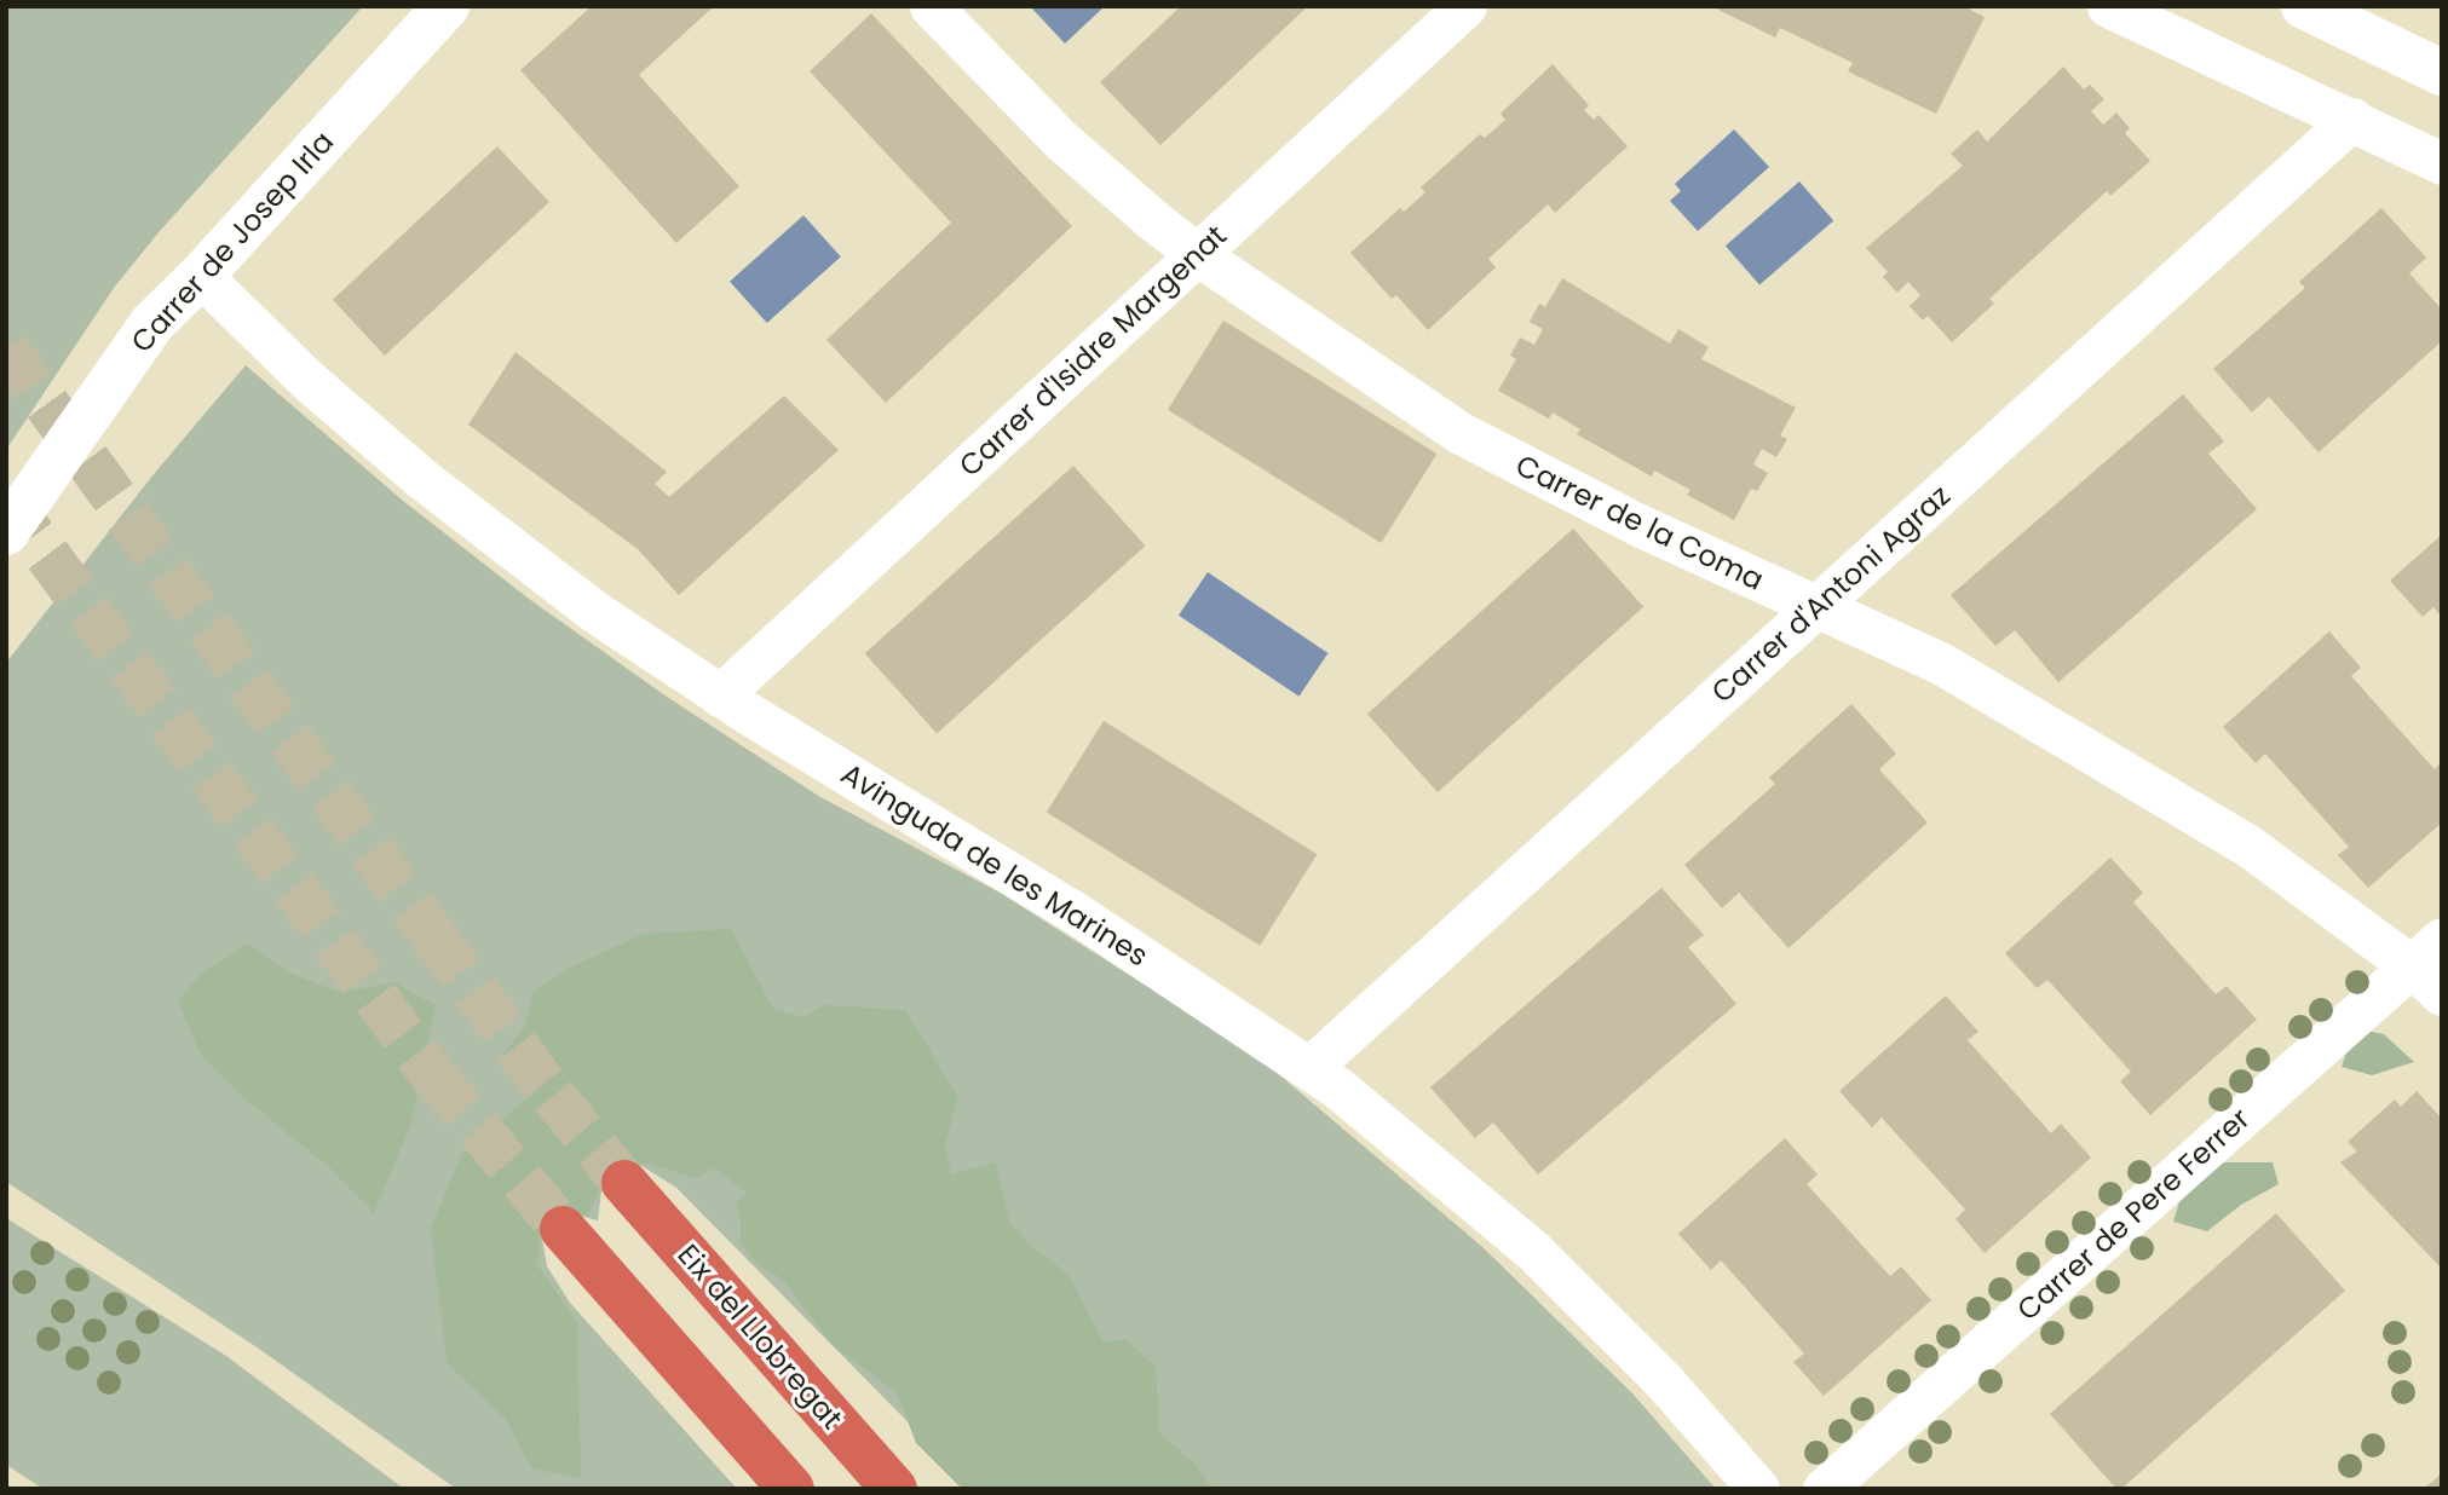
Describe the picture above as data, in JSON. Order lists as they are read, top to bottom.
{
  "streets": {
    "highway": ["Eix del Llobregat"],
    "street": [
      "Carrer de Josep Irla",
      "Carrer d'Isidre Margenat",
      "Carrer de la Coma",
      "Carrer d'Antoni Agraz",
      "Avinguda de les Marines",
      "Carrer de Pere Ferrer"
    ]
  },
  "crossings": [
    ["Carrer de Josep Irla", "Avinguda de les Marines"],
    ["Carrer d'Isidre Margenat", "Carrer de la Coma"],
    ["Carrer d'Isidre Margenat", "Avinguda de les Marines"],
    ["Carrer de la Coma", "Carrer d'Antoni Agraz"],
    ["Carrer de la Coma", "Carrer de Pere Ferrer"],
    ["Carrer d'Antoni Agraz", "Avinguda de les Marines"]
  ]
}
